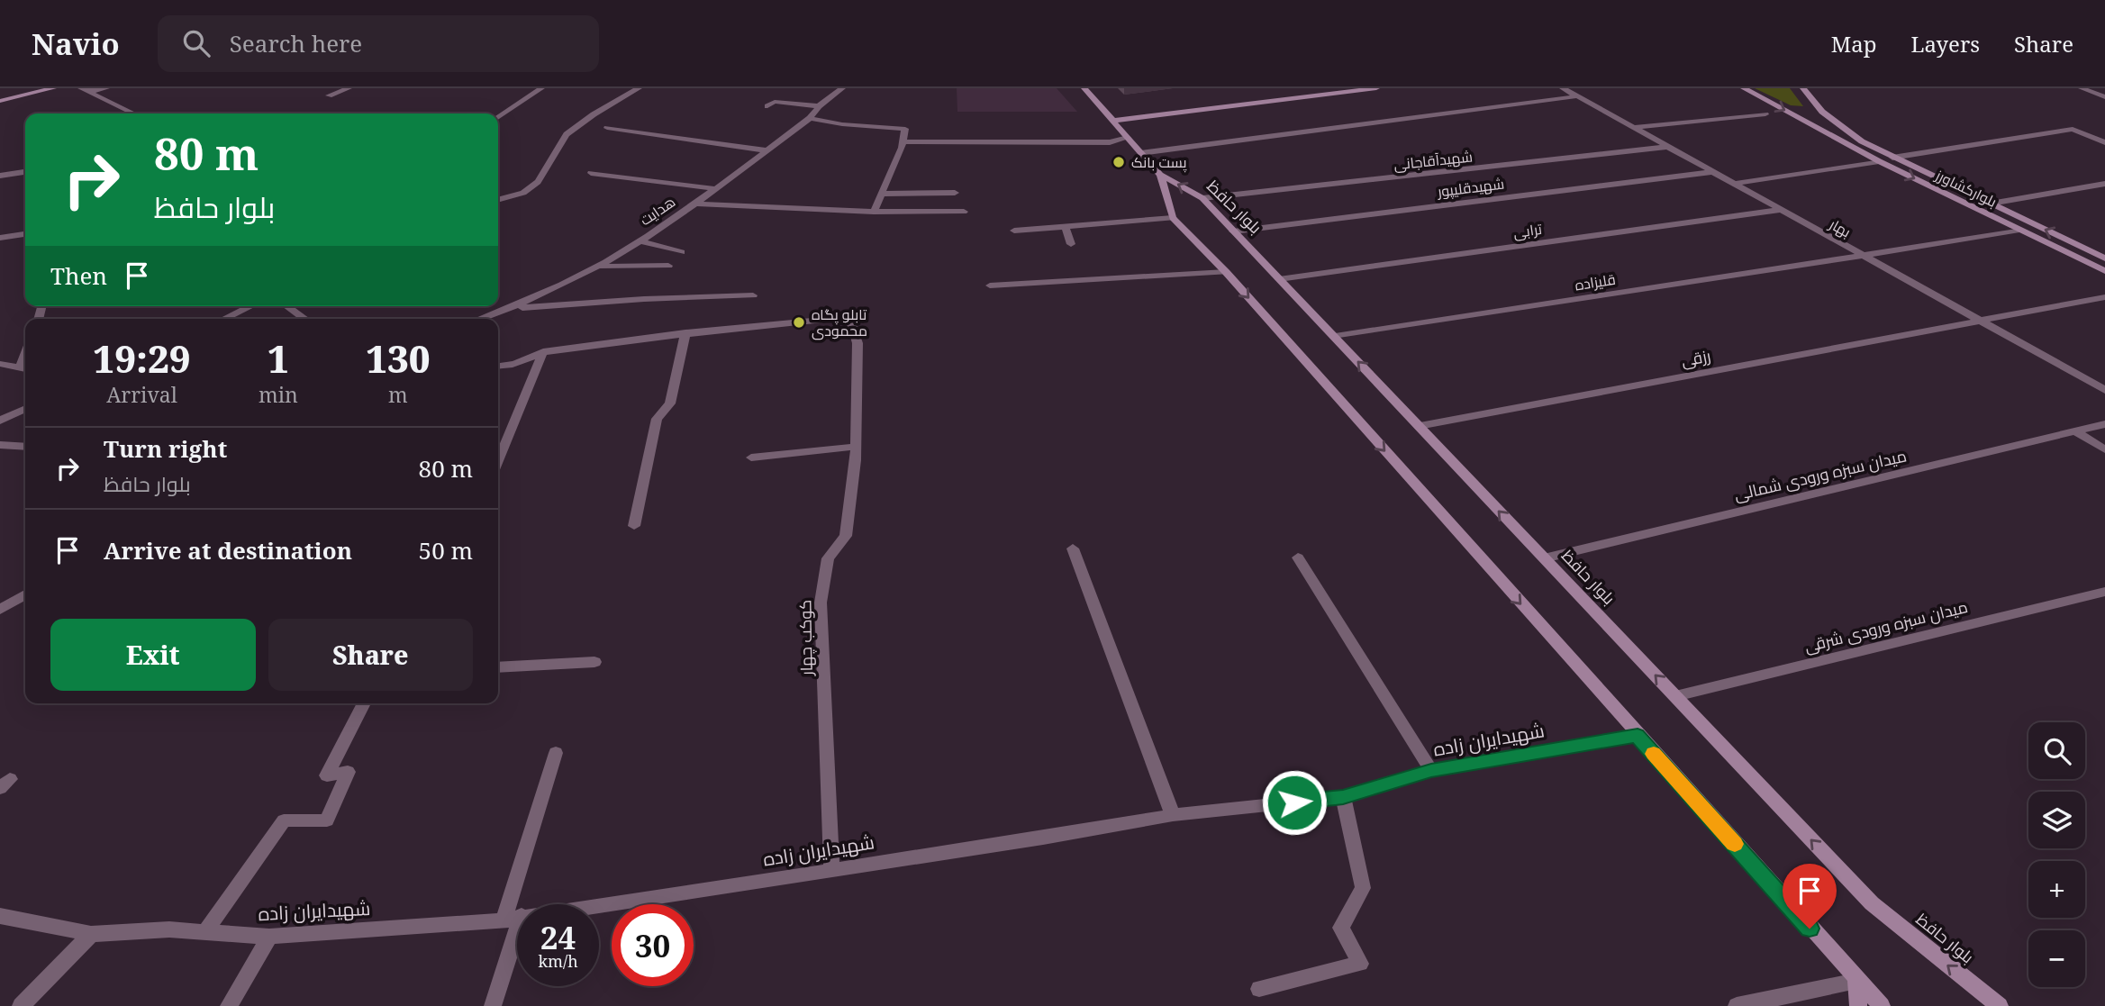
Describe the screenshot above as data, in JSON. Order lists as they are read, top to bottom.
{
  "streets": {
    "main road": ["بلوارکشاورز", "بلوار حافظ"],
    "street": [
      "شهیدآقاجانی",
      "شهیدقلیپور",
      "هدایت",
      "بهار",
      "ترابی",
      "قلیزاده",
      "رزقی",
      "میدان سبزه ورودی شمالی",
      "میدان سبزه ورودی شرقی",
      "کوکب چهار",
      "شهیدایران زاده"
    ]
  },
  "crossings": [
    ["شهیدآقاجانی", "بلوار حافظ"],
    ["شهیدآقاجانی", "بهار"],
    ["شهیدقلیپور", "بلوار حافظ"],
    ["شهیدقلیپور", "بهار"],
    ["بلوارکشاورز", "قلیزاده"],
    ["بلوار حافظ", "ترابی"],
    ["بلوار حافظ", "قلیزاده"],
    ["بلوار حافظ", "رزقی"],
    ["بلوار حافظ", "میدان سبزه ورودی شمالی"],
    ["بلوار حافظ", "میدان سبزه ورودی شرقی"],
    ["بهار", "ترابی"],
    ["بهار", "قلیزاده"],
    ["بهار", "رزقی"],
    ["کوکب چهار", "شهیدایران زاده"]
  ],
  "places": ["پست بانک", "تابلو پگاه محمودی"],
  "page": {
    "header": "Navio",
    "search": "Search here",
    "nav": ["Map", "Layers", "Share"],
    "turn": ["80 m", "بلوار حافظ"],
    "then": "Then",
    "eta": [
      "19:29",
      "Arrival",
      "1",
      "min",
      "130",
      "m"
    ],
    "list": [
      {
        "name": "Turn right",
        "note": "بلوار حافظ",
        "value": "80 m"
      },
      {
        "name": "Arrive at destination",
        "value": "50 m"
      }
    ],
    "buttons": ["Exit", "Share"],
    "map_buttons": ["+", "−"],
    "speed": "24 km/h",
    "limit": "30"
  }
}
